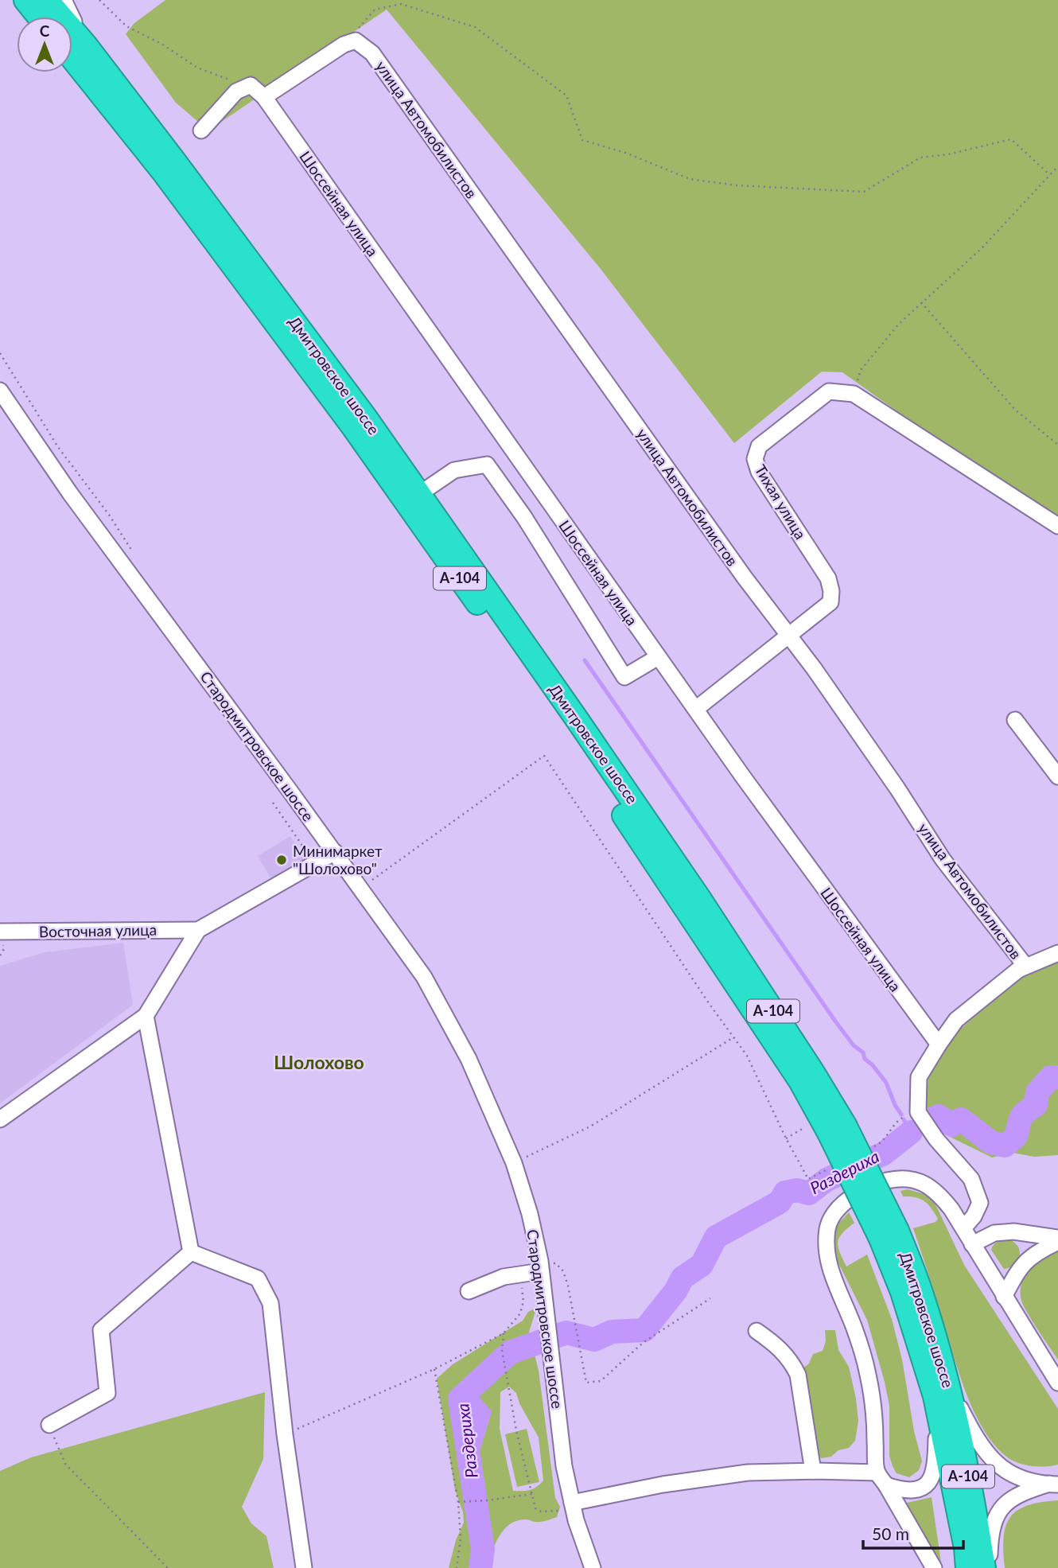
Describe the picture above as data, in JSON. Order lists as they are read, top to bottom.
{
  "streets": {
    "highway": ["Дмитровское шоссе", "А-104"],
    "street": [
      "улица Автомобилистов",
      "Шоссейная улица",
      "Тихая улица",
      "Стародмитровское шоссе",
      "Восточная улица"
    ]
  },
  "crossings": [
    ["улица Автомобилистов", "Тихая улица"],
    ["Шоссейная улица", "Тихая улица"]
  ],
  "districts": ["Шолохово"],
  "water": ["Раздериха"],
  "places": ["Минимаркет \"Шолохово\""],
  "scale_bar": "50 m",
  "north": "top"
}
